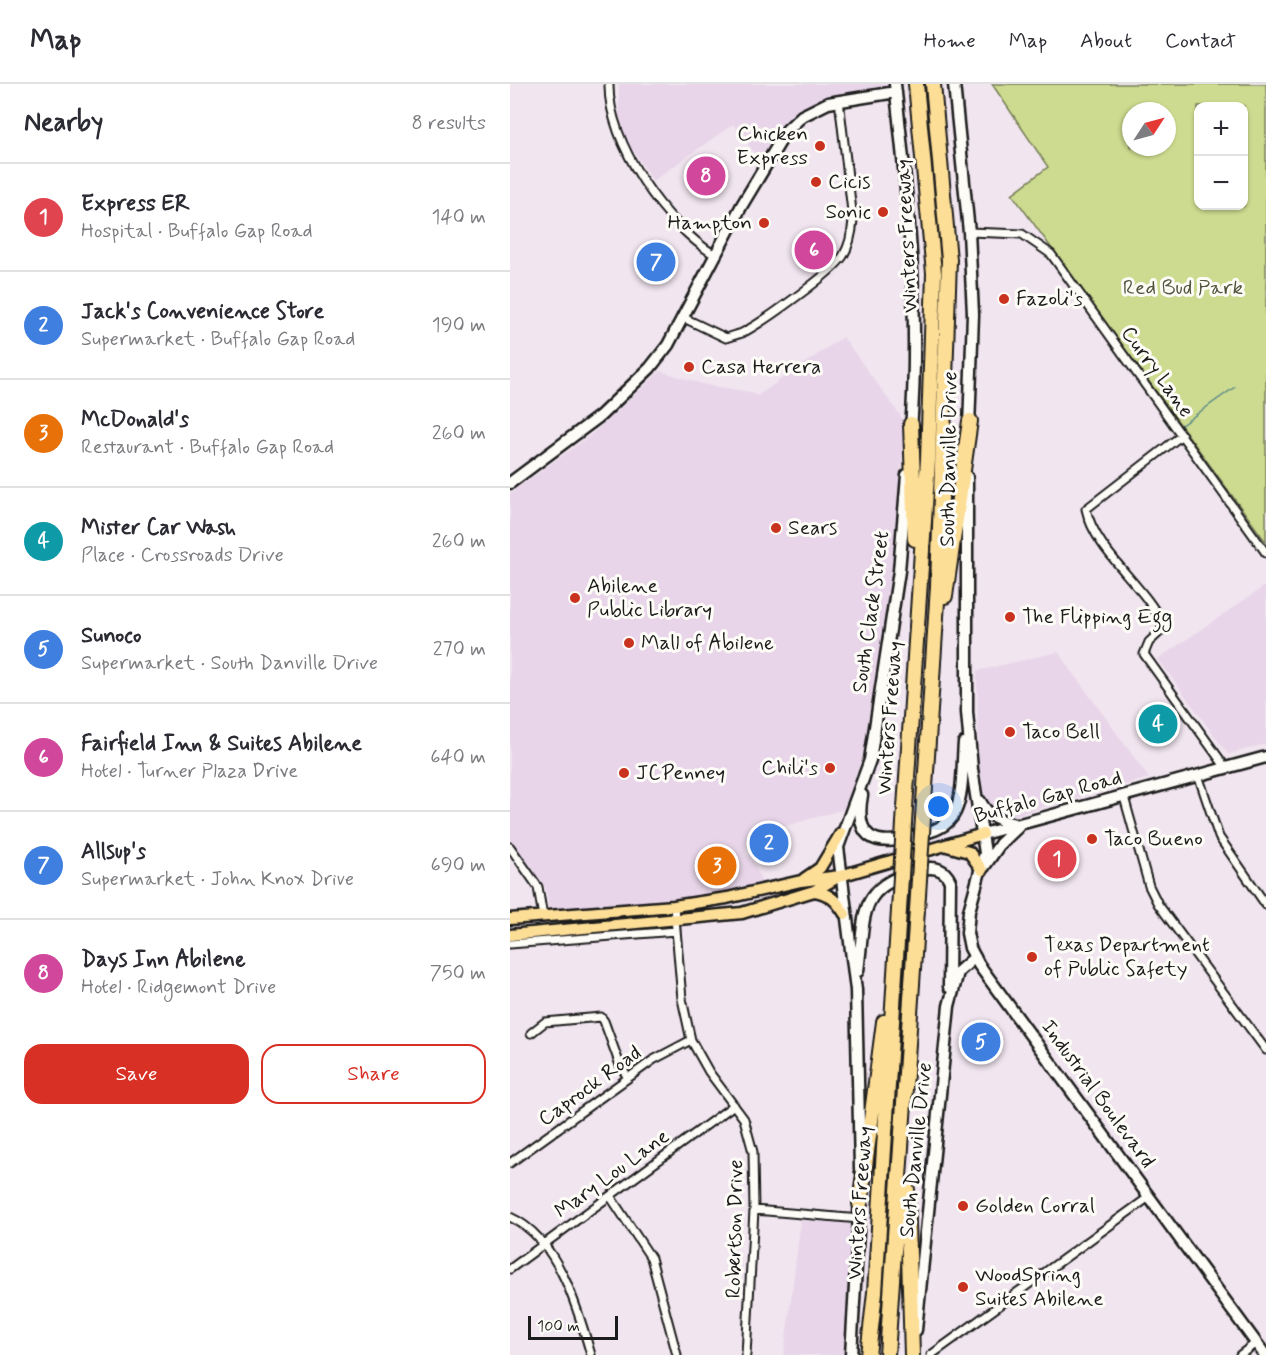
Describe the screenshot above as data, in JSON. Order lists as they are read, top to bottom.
{
  "streets": {
    "highway": ["Winters Freeway"],
    "main road": [
      "South Danville Drive",
      "South Clack Street",
      "Buffalo Gap Road",
      "Industrial Boulevard"
    ],
    "street": [
      "Curry Lane",
      "Caprock Road",
      "Mary Lou Lane",
      "Robertson Drive"
    ]
  },
  "crossings": [
    ["Curry Lane", "South Danville Drive"],
    ["South Danville Drive", "Buffalo Gap Road"],
    ["South Danville Drive", "Industrial Boulevard"],
    ["South Clack Street", "Buffalo Gap Road"],
    ["Buffalo Gap Road", "Industrial Boulevard"],
    ["Buffalo Gap Road", "Robertson Drive"],
    ["Caprock Road", "Robertson Drive"],
    ["Mary Lou Lane", "Robertson Drive"]
  ],
  "parks": ["Red Bud Park"],
  "places": [
    "Chicken Express",
    "Cicis",
    "Sonic",
    "Hampton",
    "Fazoli's",
    "Casa Herrera",
    "Sears",
    "Abilene Public Library",
    "The Flipping Egg",
    "Mall of Abilene",
    "Taco Bell",
    "Chili's",
    "JCPenney",
    "Taco Bueno",
    "Texas Department of Public Safety",
    "Golden Corral",
    "WoodSpring Suites Abilene"
  ],
  "scale_bar": "100 m",
  "north": "top right",
  "page": {
    "header": "Map",
    "nav": [
      "Home",
      "Map",
      "About",
      "Contact"
    ],
    "heading": ["Nearby", "8 results"],
    "map_buttons": ["+", "−"],
    "pins": [
      "8",
      "6",
      "7",
      "4",
      "2",
      "1",
      "3",
      "5"
    ],
    "list": [
      {
        "mark": "1",
        "name": "Express ER",
        "note": "Hospital · Buffalo Gap Road",
        "value": "140 m"
      },
      {
        "mark": "2",
        "name": "Jack's Convenience Store",
        "note": "Supermarket · Buffalo Gap Road",
        "value": "190 m"
      },
      {
        "mark": "3",
        "name": "McDonald's",
        "note": "Restaurant · Buffalo Gap Road",
        "value": "260 m"
      },
      {
        "mark": "4",
        "name": "Mister Car Wash",
        "note": "Place · Crossroads Drive",
        "value": "260 m"
      },
      {
        "mark": "5",
        "name": "Sunoco",
        "note": "Supermarket · South Danville Drive",
        "value": "270 m"
      },
      {
        "mark": "6",
        "name": "Fairfield Inn & Suites Abilene",
        "note": "Hotel · Turner Plaza Drive",
        "value": "640 m"
      },
      {
        "mark": "7",
        "name": "Allsup's",
        "note": "Supermarket · John Knox Drive",
        "value": "690 m"
      },
      {
        "mark": "8",
        "name": "Days Inn Abilene",
        "note": "Hotel · Ridgemont Drive",
        "value": "750 m"
      }
    ],
    "buttons": ["Save", "Share"],
    "scale": "100 m"
  }
}
